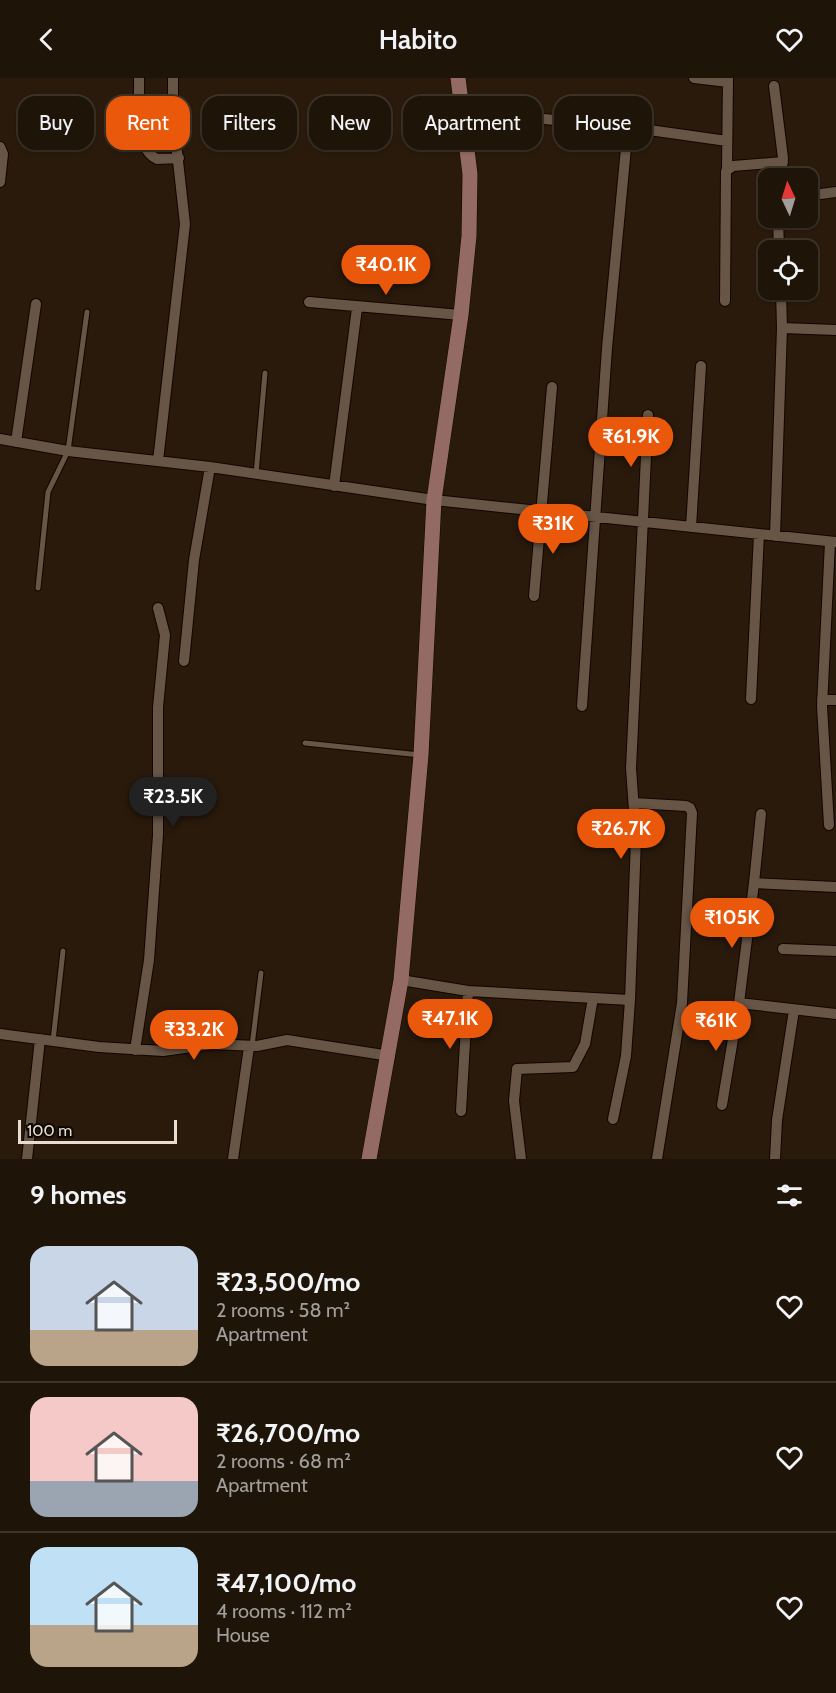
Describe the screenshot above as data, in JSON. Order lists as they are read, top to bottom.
{
  "scale_bar": "100 m",
  "north": "top",
  "page": {
    "header": "Habito",
    "chip": [
      "Buy",
      "Rent",
      "Filters",
      "New",
      "Apartment",
      "House"
    ],
    "price": [
      "₹40.1K",
      "₹61.9K",
      "₹31K",
      "₹23.5K",
      "₹26.7K",
      "₹105K",
      "₹47.1K",
      "₹61K",
      "₹33.2K"
    ],
    "scale": "100 m",
    "heading": "9 homes",
    "list": [
      {
        "name": "₹23,500/mo",
        "note": "2 rooms · 58 m² · Apartment"
      },
      {
        "name": "₹26,700/mo",
        "note": "2 rooms · 68 m² · Apartment"
      },
      {
        "name": "₹47,100/mo",
        "note": "4 rooms · 112 m² · House"
      }
    ]
  }
}
